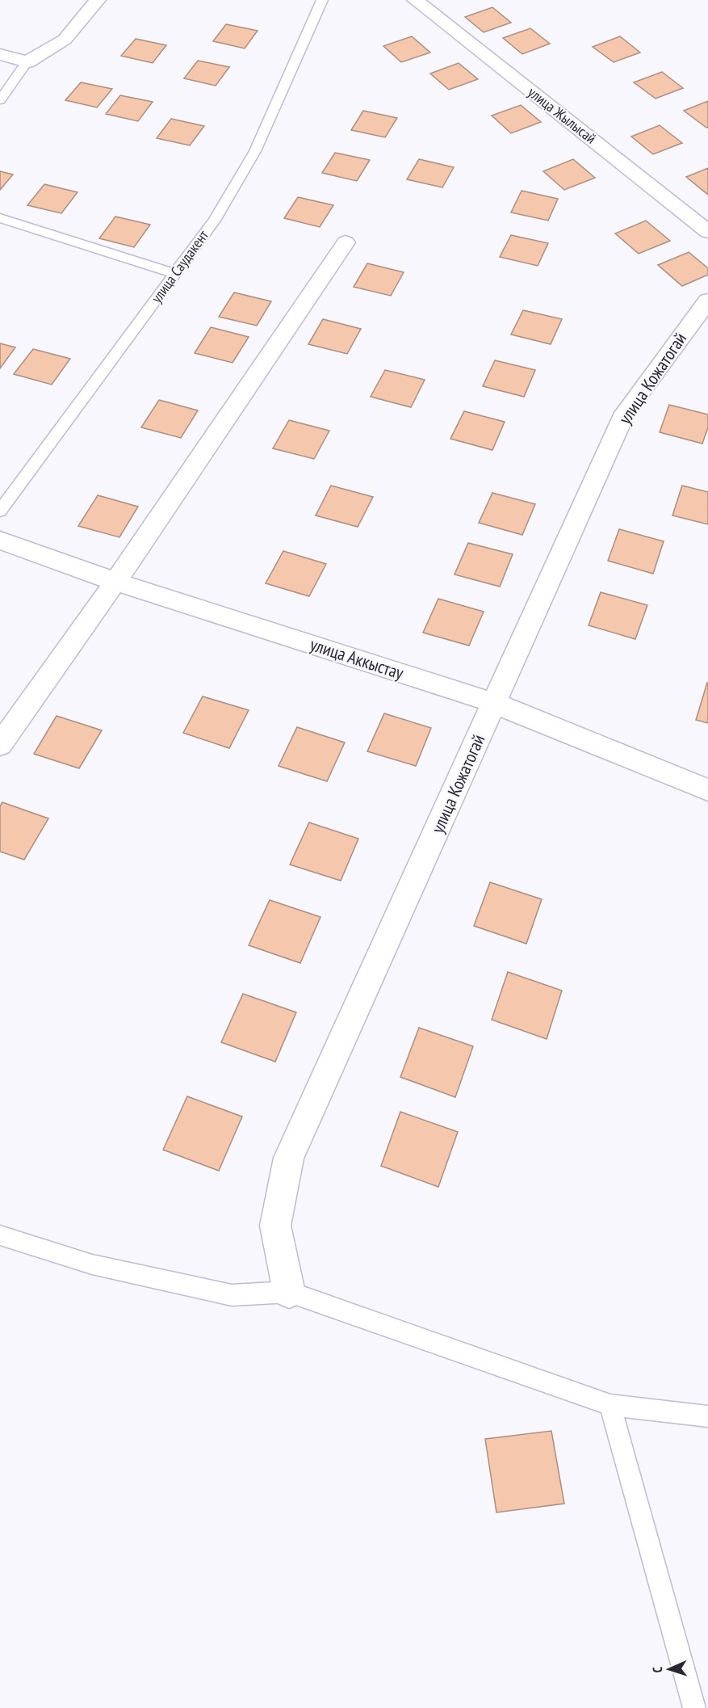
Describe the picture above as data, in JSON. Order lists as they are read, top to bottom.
{
  "streets": {
    "street": ["улица Жылысай", "улица Кожатогай", "улица Аккыстау"],
    "lane": ["улица Саудакент"]
  },
  "crossings": [
    ["улица Кожатогай", "улица Аккыстау"]
  ],
  "north": "left"
}
